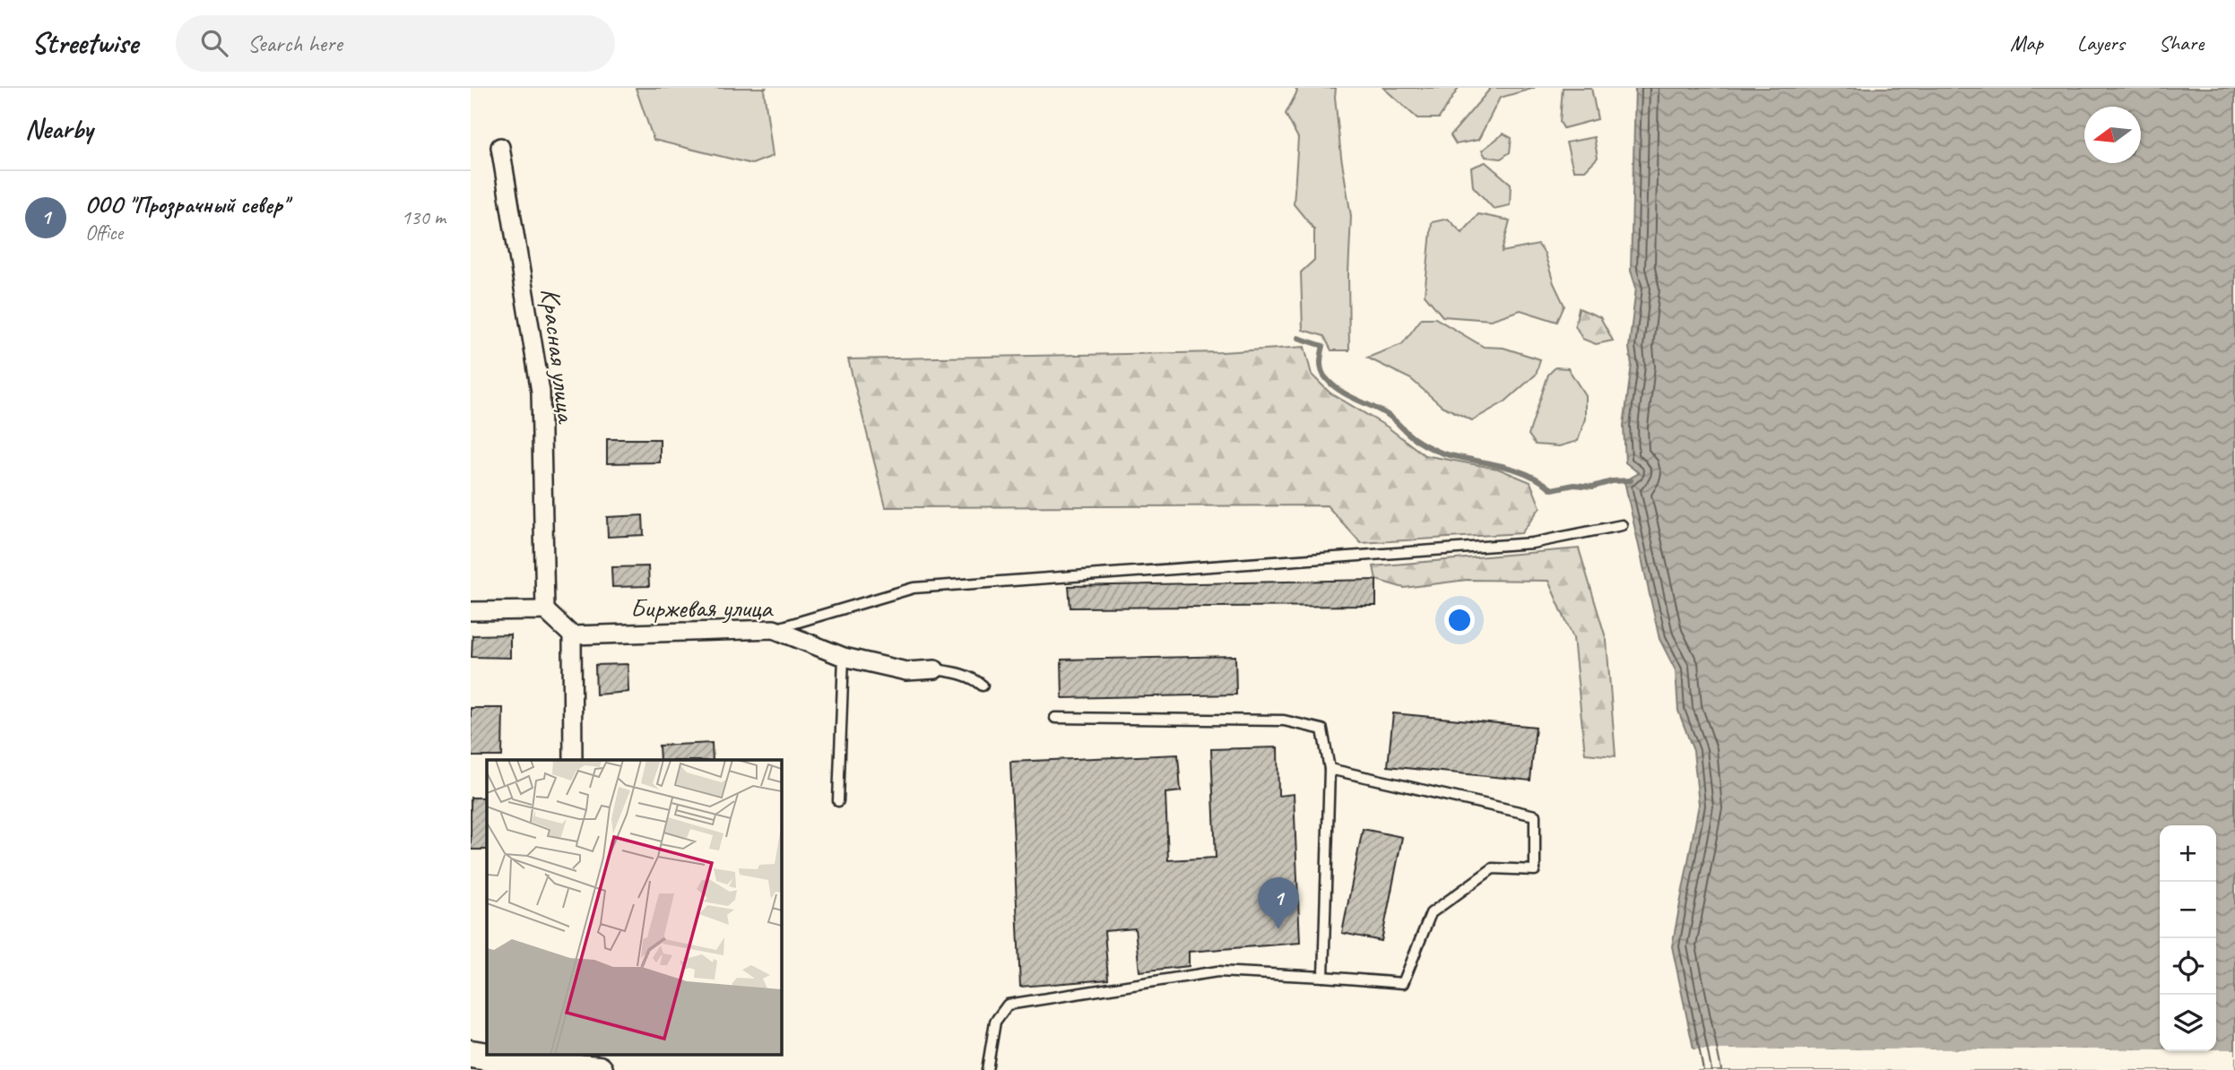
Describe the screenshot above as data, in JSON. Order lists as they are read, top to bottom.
{
  "streets": {
    "street": ["Красная улица", "Биржевая улица"]
  },
  "north": "left",
  "page": {
    "header": "Streetwise",
    "search": "Search here",
    "nav": ["Map", "Layers", "Share"],
    "heading": "Nearby",
    "list": [
      {
        "mark": "1",
        "name": "ООО \"Прозрачный север\"",
        "note": "Office",
        "value": "130 m"
      }
    ],
    "map_buttons": ["+", "−"],
    "pins": "1"
  }
}
